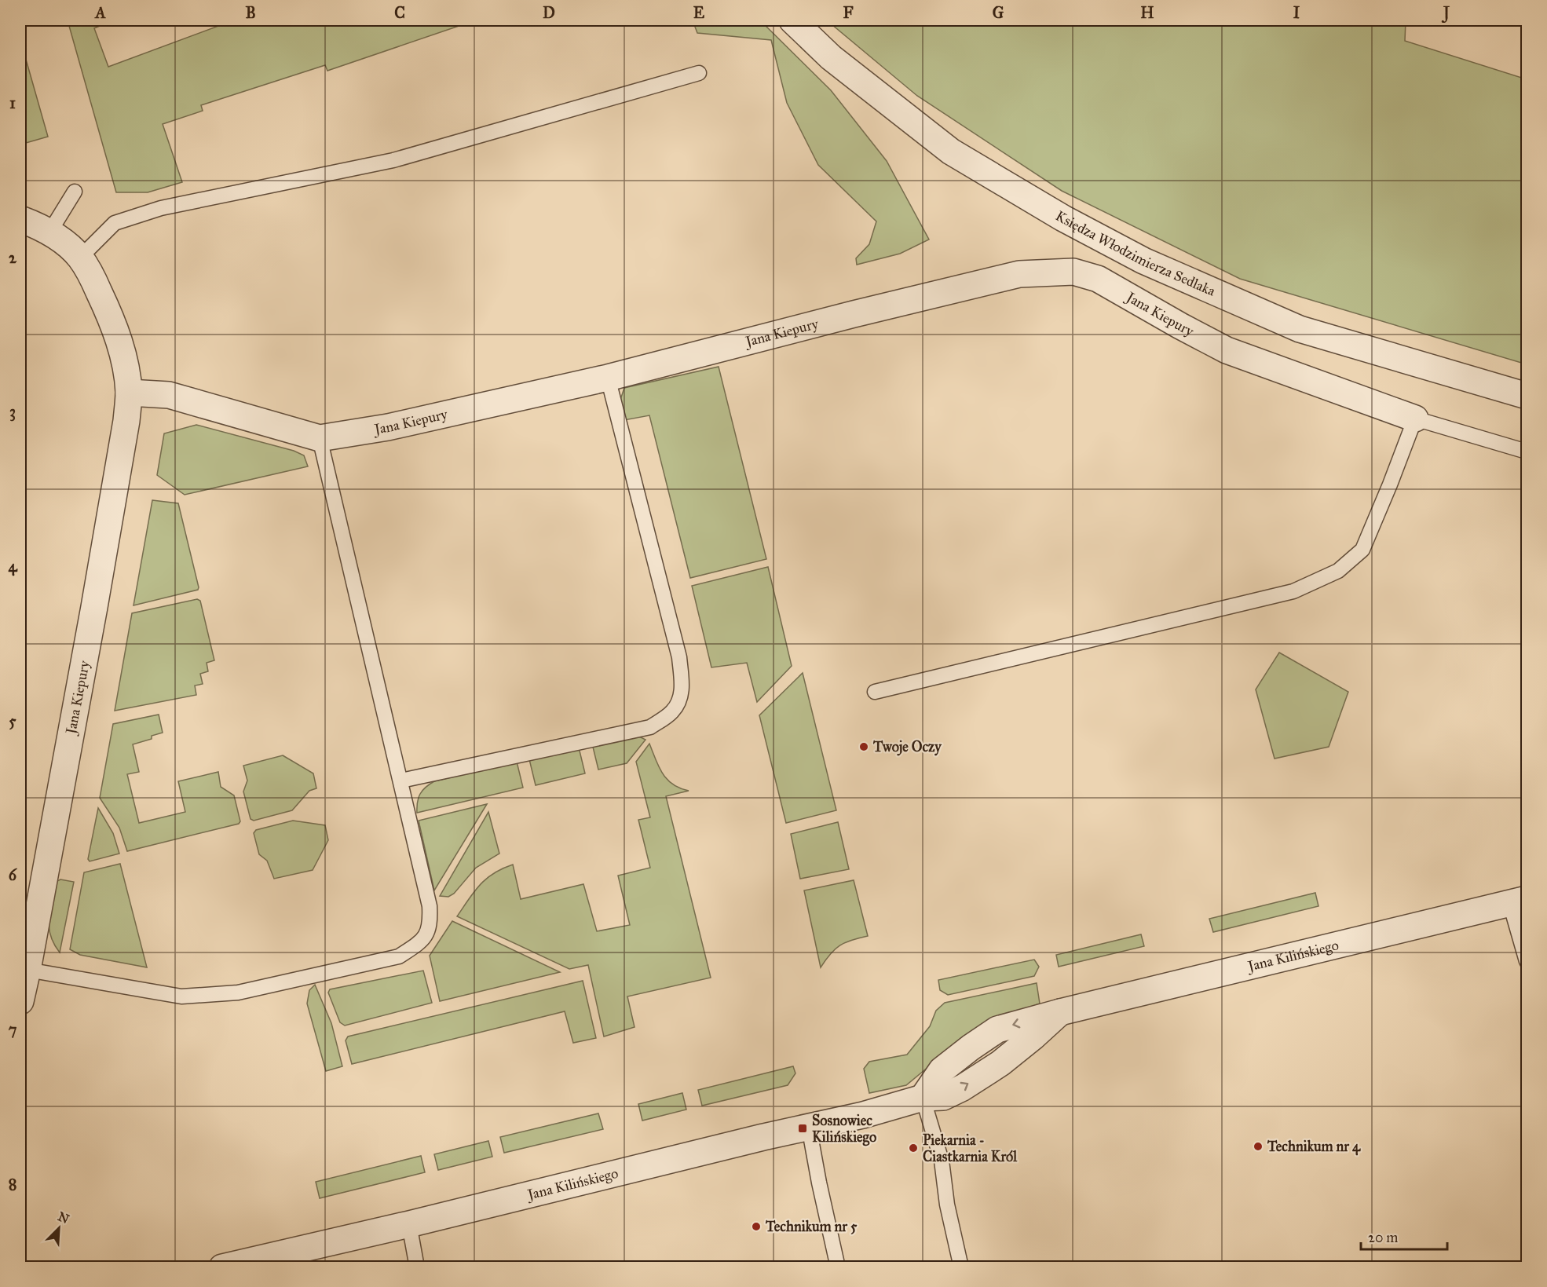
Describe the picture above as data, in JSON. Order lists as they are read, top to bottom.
{
  "streets": {
    "street": ["Księdza Włodzimierza Sedlaka", "Jana Kiepury", "Jana Kilińskiego"]
  },
  "places": {
    "other": [
      "Twoje Oczy",
      "Technikum nr 4",
      "Piekarnia - Ciastkarnia Król",
      "Technikum nr 5"
    ],
    "transit": ["Sosnowiec Kilińskiego"]
  },
  "scale_bar": "20 m",
  "north": "top right",
  "grid": {
    "columns": [
      "A",
      "B",
      "C",
      "D",
      "E",
      "F",
      "G",
      "H",
      "I",
      "J"
    ],
    "rows": [
      "1",
      "2",
      "3",
      "4",
      "5",
      "6",
      "7",
      "8"
    ]
  }
}
